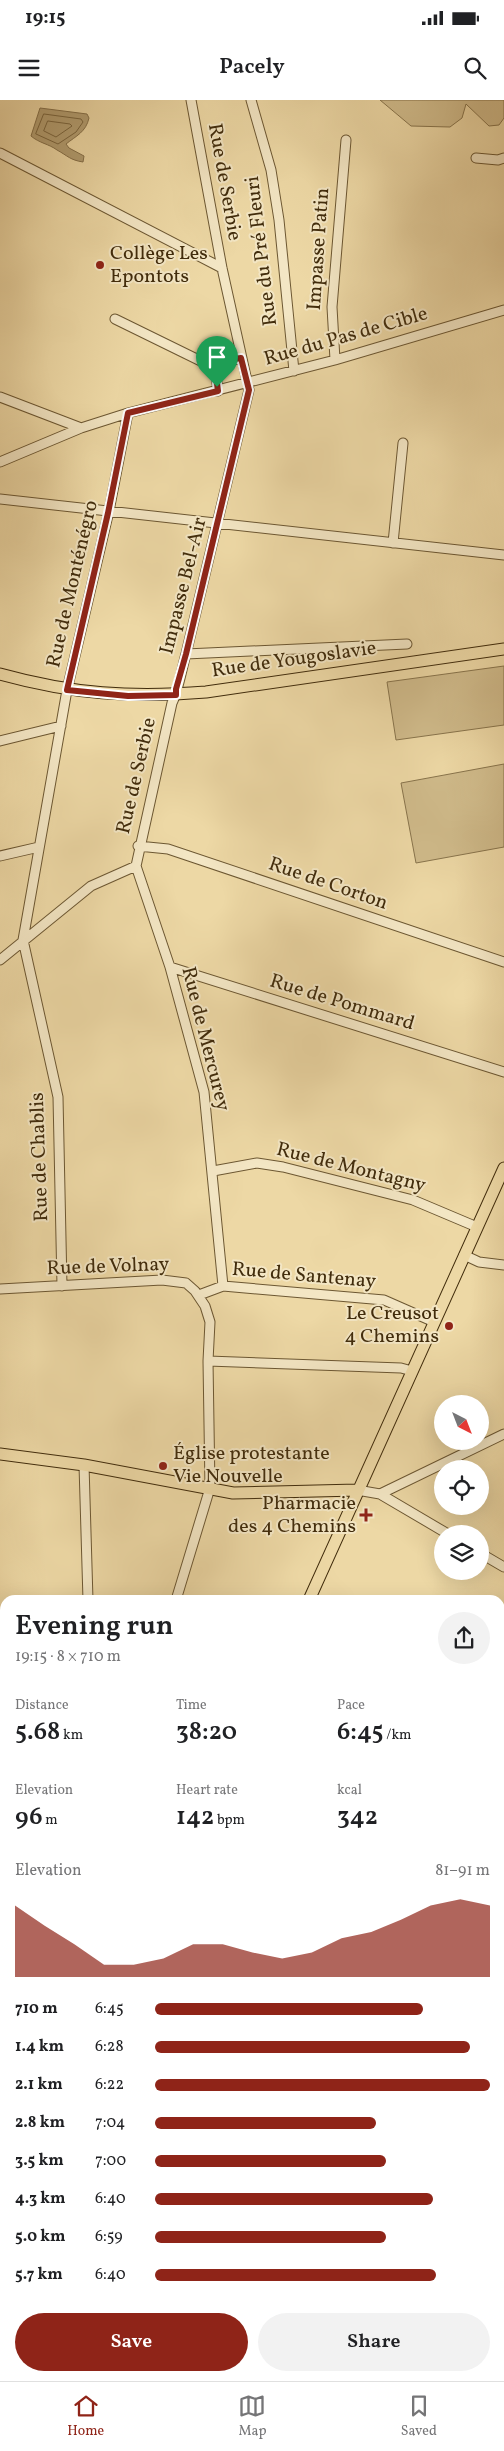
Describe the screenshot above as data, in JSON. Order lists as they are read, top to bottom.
{
  "streets": {
    "main road": ["Rue de Yougoslavie"],
    "street": [
      "Rue de Serbie",
      "Impasse Patin",
      "Rue du Pré Fleuri",
      "Rue du Pas de Cible",
      "Rue de Monténégro",
      "Impasse Bel-Air",
      "Rue de Corton",
      "Rue de Pommard",
      "Rue de Mercurey",
      "Rue de Chablis",
      "Rue de Montagny",
      "Rue de Volnay",
      "Rue de Santenay"
    ]
  },
  "crossings": [
    ["Rue de Serbie", "Impasse Bel-Air"],
    ["Rue de Serbie", "Rue de Yougoslavie"],
    ["Rue de Serbie", "Rue de Corton"],
    ["Rue de Serbie", "Rue de Mercurey"],
    ["Impasse Patin", "Rue du Pas de Cible"],
    ["Rue du Pré Fleuri", "Rue du Pas de Cible"],
    ["Rue du Pas de Cible", "Rue de Monténégro"],
    ["Rue du Pas de Cible", "Impasse Bel-Air"],
    ["Rue de Monténégro", "Rue de Yougoslavie"],
    ["Rue de Monténégro", "Rue de Chablis"],
    ["Impasse Bel-Air", "Rue de Yougoslavie"],
    ["Rue de Pommard", "Rue de Mercurey"],
    ["Rue de Mercurey", "Rue de Montagny"],
    ["Rue de Mercurey", "Rue de Santenay"],
    ["Rue de Chablis", "Rue de Volnay"],
    ["Rue de Volnay", "Rue de Santenay"]
  ],
  "places": {
    "other": ["Collège Les Epontots", "Le Creusot 4 Chemins", "Église protestante Vie Nouvelle"],
    "health": ["Pharmacie des 4 Chemins"]
  },
  "north": "bottom right",
  "page": {
    "status": "19:15",
    "header": "Pacely",
    "heading": ["Evening run", "19:15 · 8 × 710 m"],
    "stats": [
      ["Distance", "5.68 km"],
      ["Time", "38:20"],
      ["Pace", "6:45 /km"],
      ["Elevation", "96 m"],
      ["Heart rate", "142 bpm"],
      ["kcal", "342"]
    ],
    "chart": ["Elevation", "81–91 m"],
    "list": [
      {
        "name": "710 m",
        "note": "6:45"
      },
      {
        "name": "1.4 km",
        "note": "6:28"
      },
      {
        "name": "2.1 km",
        "note": "6:22"
      },
      {
        "name": "2.8 km",
        "note": "7:04"
      },
      {
        "name": "3.5 km",
        "note": "7:00"
      },
      {
        "name": "4.3 km",
        "note": "6:40"
      },
      {
        "name": "5.0 km",
        "note": "6:59"
      },
      {
        "name": "5.7 km",
        "note": "6:40"
      }
    ],
    "buttons": ["Save", "Share"],
    "tabs": ["Home", "Map", "Saved"]
  }
}
